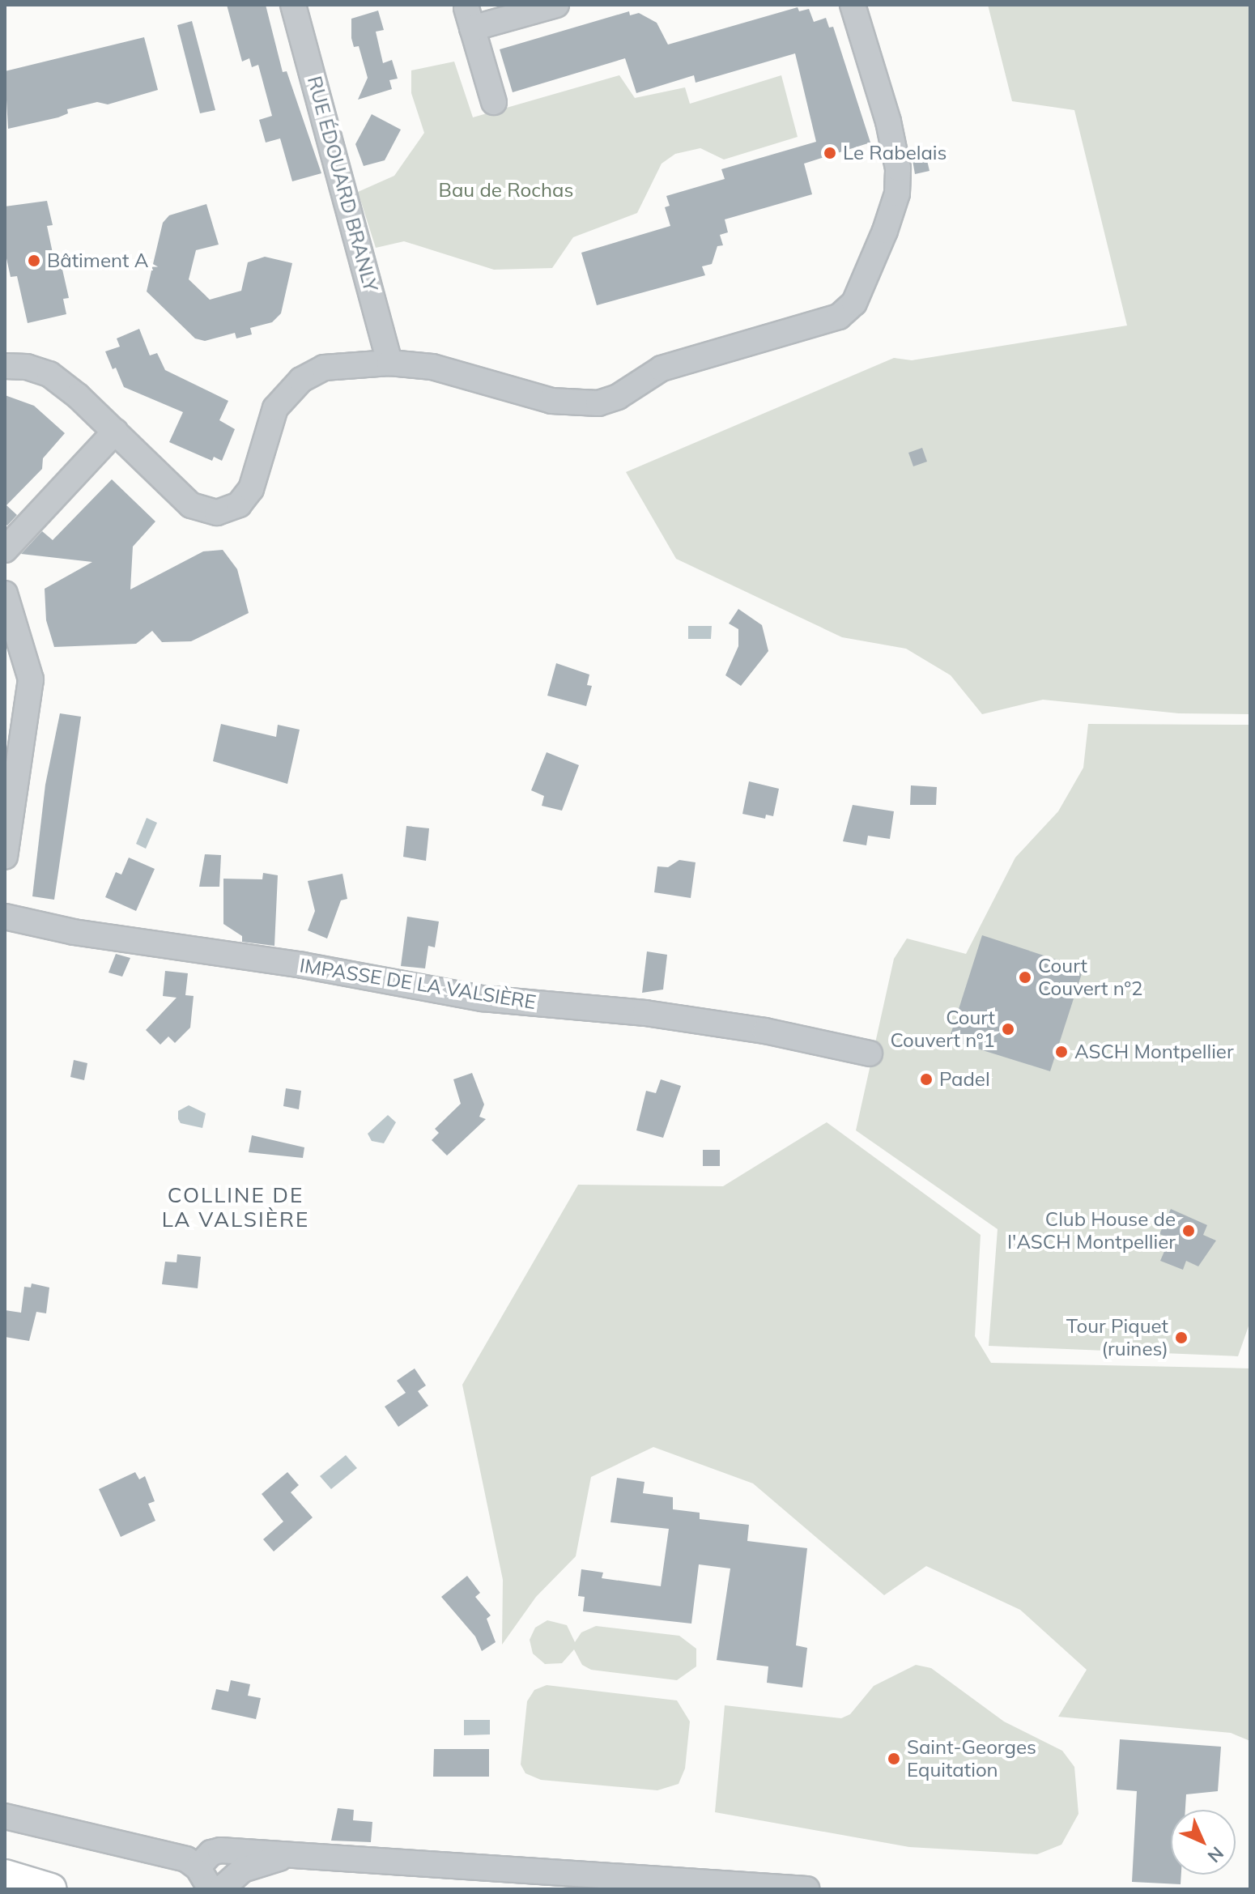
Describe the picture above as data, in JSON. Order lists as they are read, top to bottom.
{
  "streets": {
    "street": ["RUE ÉDOUARD BRANLY", "IMPASSE DE LA VALSIÈRE"]
  },
  "districts": ["COLLINE DE LA VALSIÈRE"],
  "parks": ["Bau de Rochas"],
  "places": [
    "Le Rabelais",
    "Bâtiment A",
    "Court Couvert n°2",
    "Court Couvert n°1",
    "ASCH Montpellier",
    "Padel",
    "Club House de l'ASCH Montpellier",
    "Tour Piquet (ruines)",
    "Saint-Georges Equitation"
  ],
  "north": "bottom right"
}
